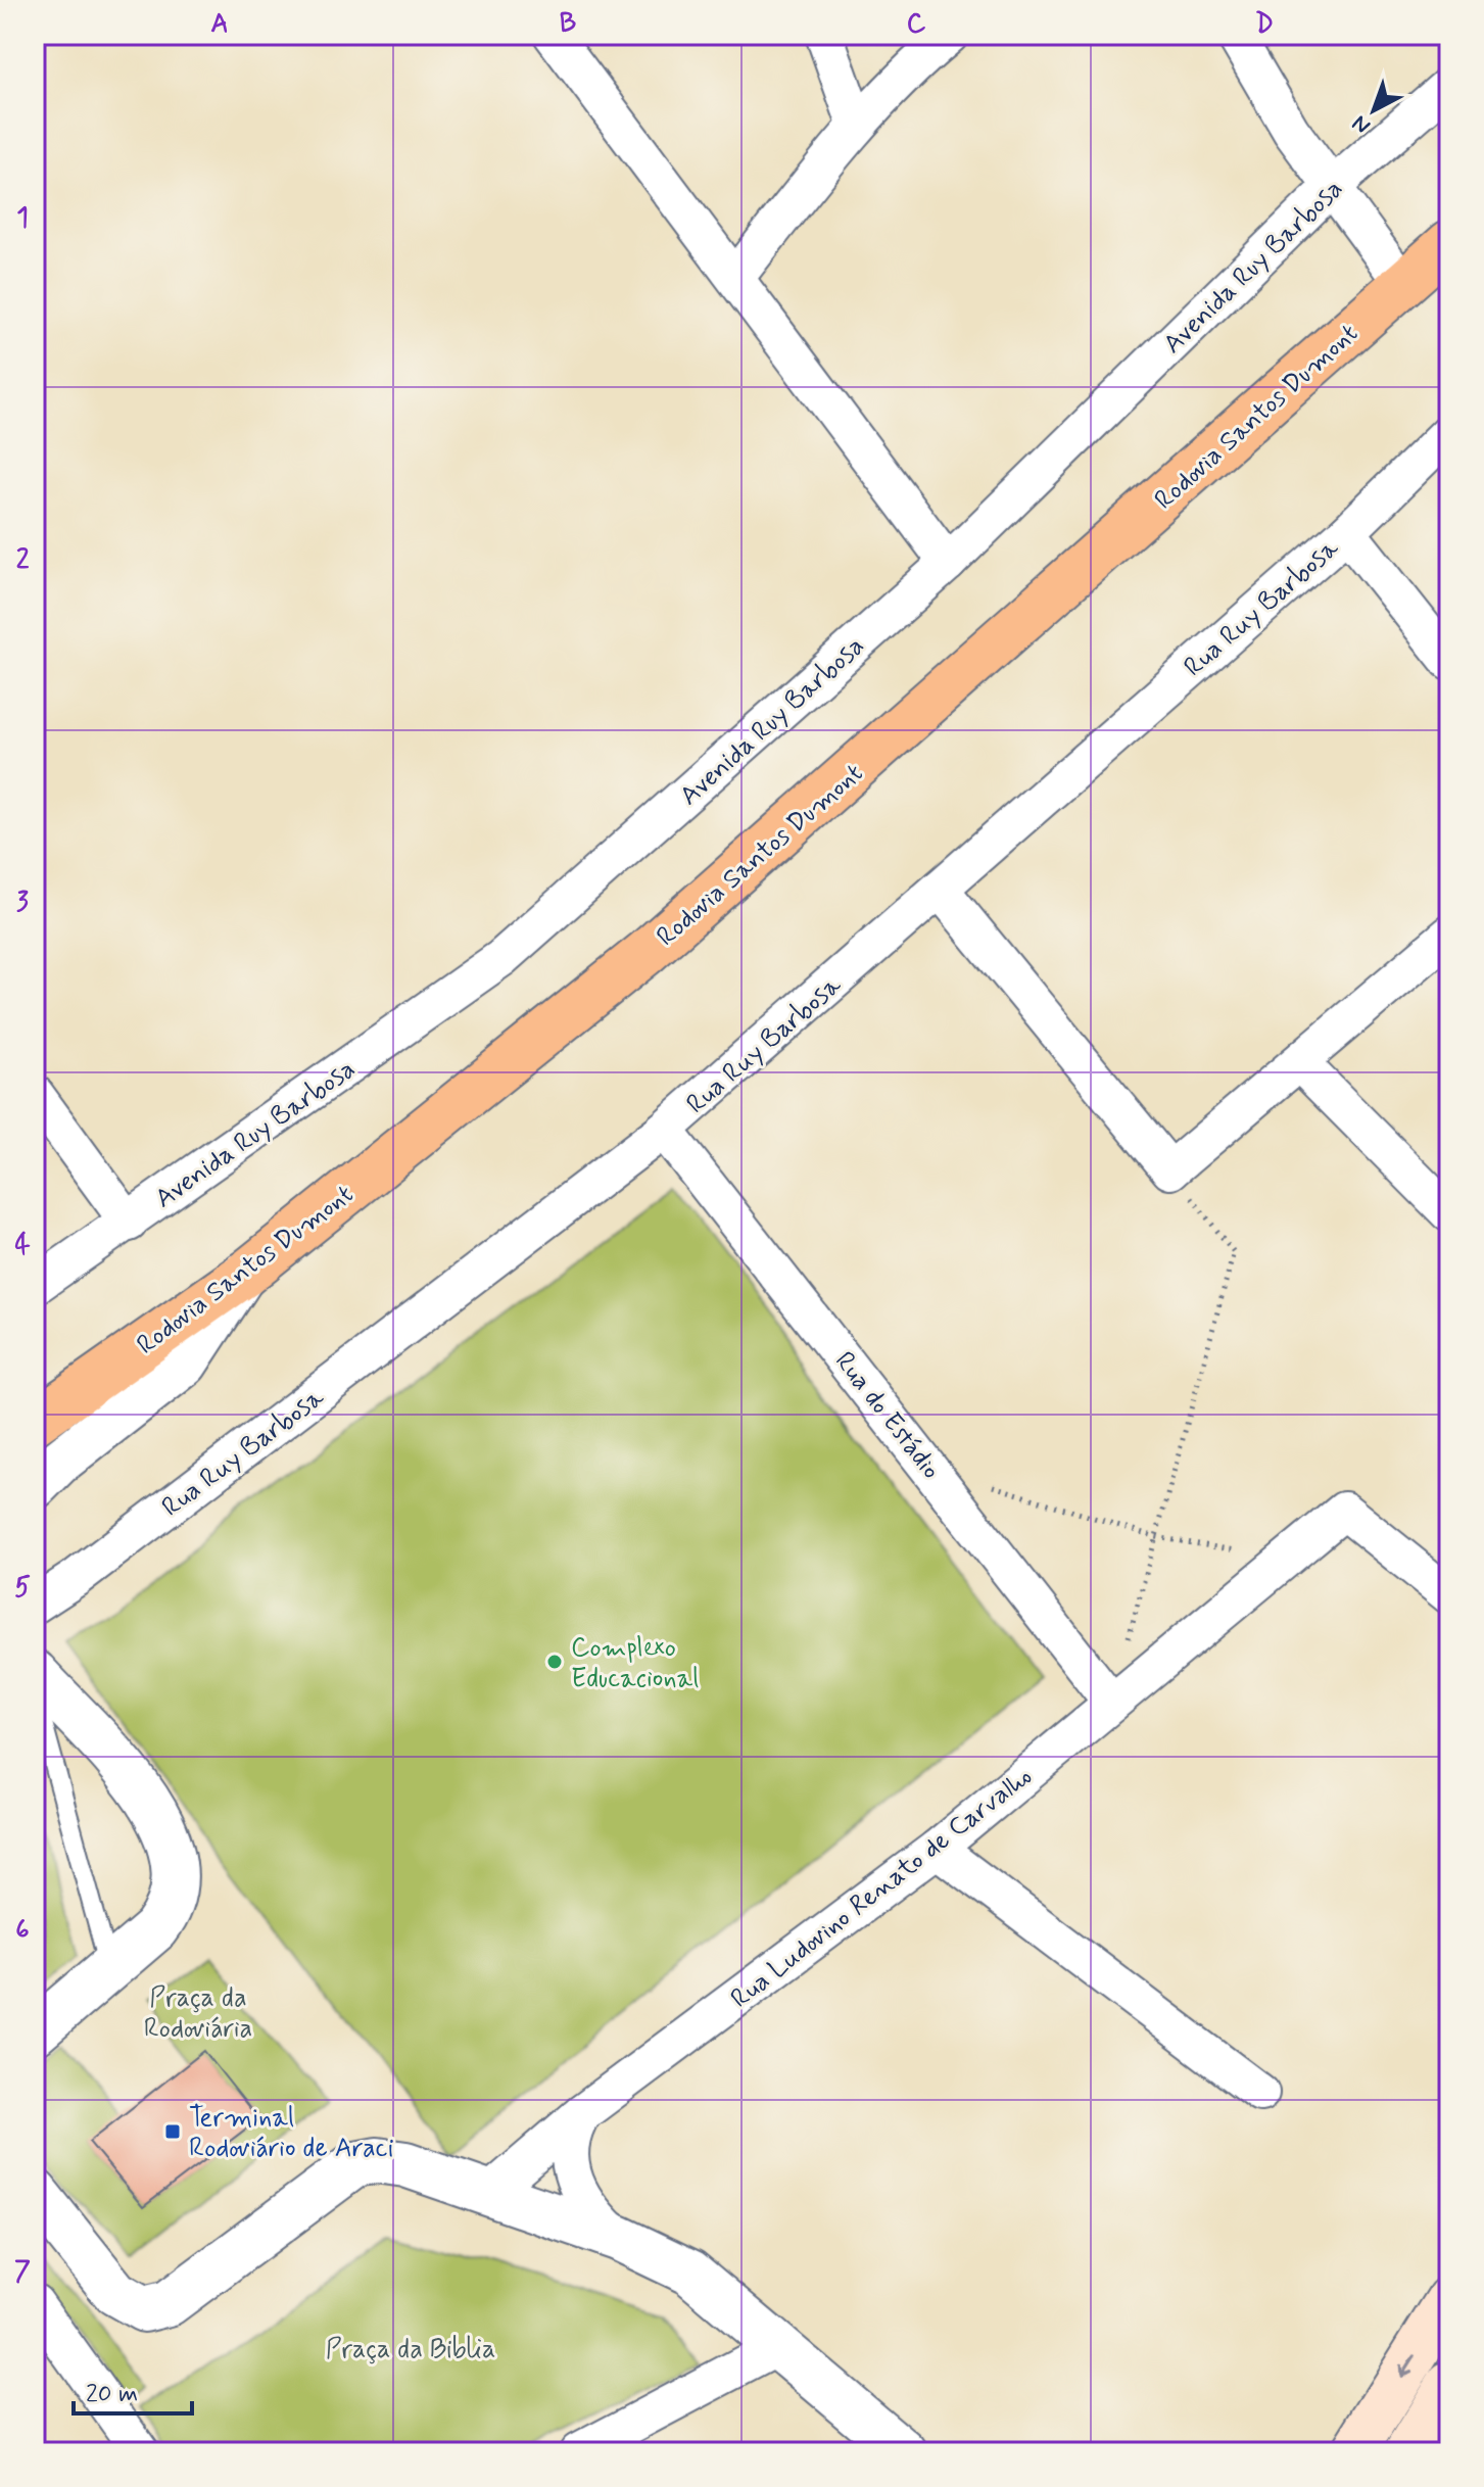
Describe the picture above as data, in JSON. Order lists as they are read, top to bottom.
{
  "streets": {
    "highway": ["Rodovia Santos Dumont"],
    "street": [
      "Avenida Ruy Barbosa",
      "Rua Ruy Barbosa",
      "Rua do Estádio",
      "Rua Ludovino Renato de Carvalho"
    ]
  },
  "crossings": [
    ["Rua Ruy Barbosa", "Rua do Estádio"],
    ["Rua do Estádio", "Rua Ludovino Renato de Carvalho"]
  ],
  "parks": ["Praça da Rodoviária", "Praça da Biblia"],
  "places": {
    "other": ["Complexo Educacional"],
    "transit": ["Terminal Rodoviário de Araci"]
  },
  "scale_bar": "20 m",
  "north": "bottom left",
  "grid": {
    "columns": [
      "A",
      "B",
      "C",
      "D"
    ],
    "rows": [
      "1",
      "2",
      "3",
      "4",
      "5",
      "6",
      "7"
    ]
  }
}
